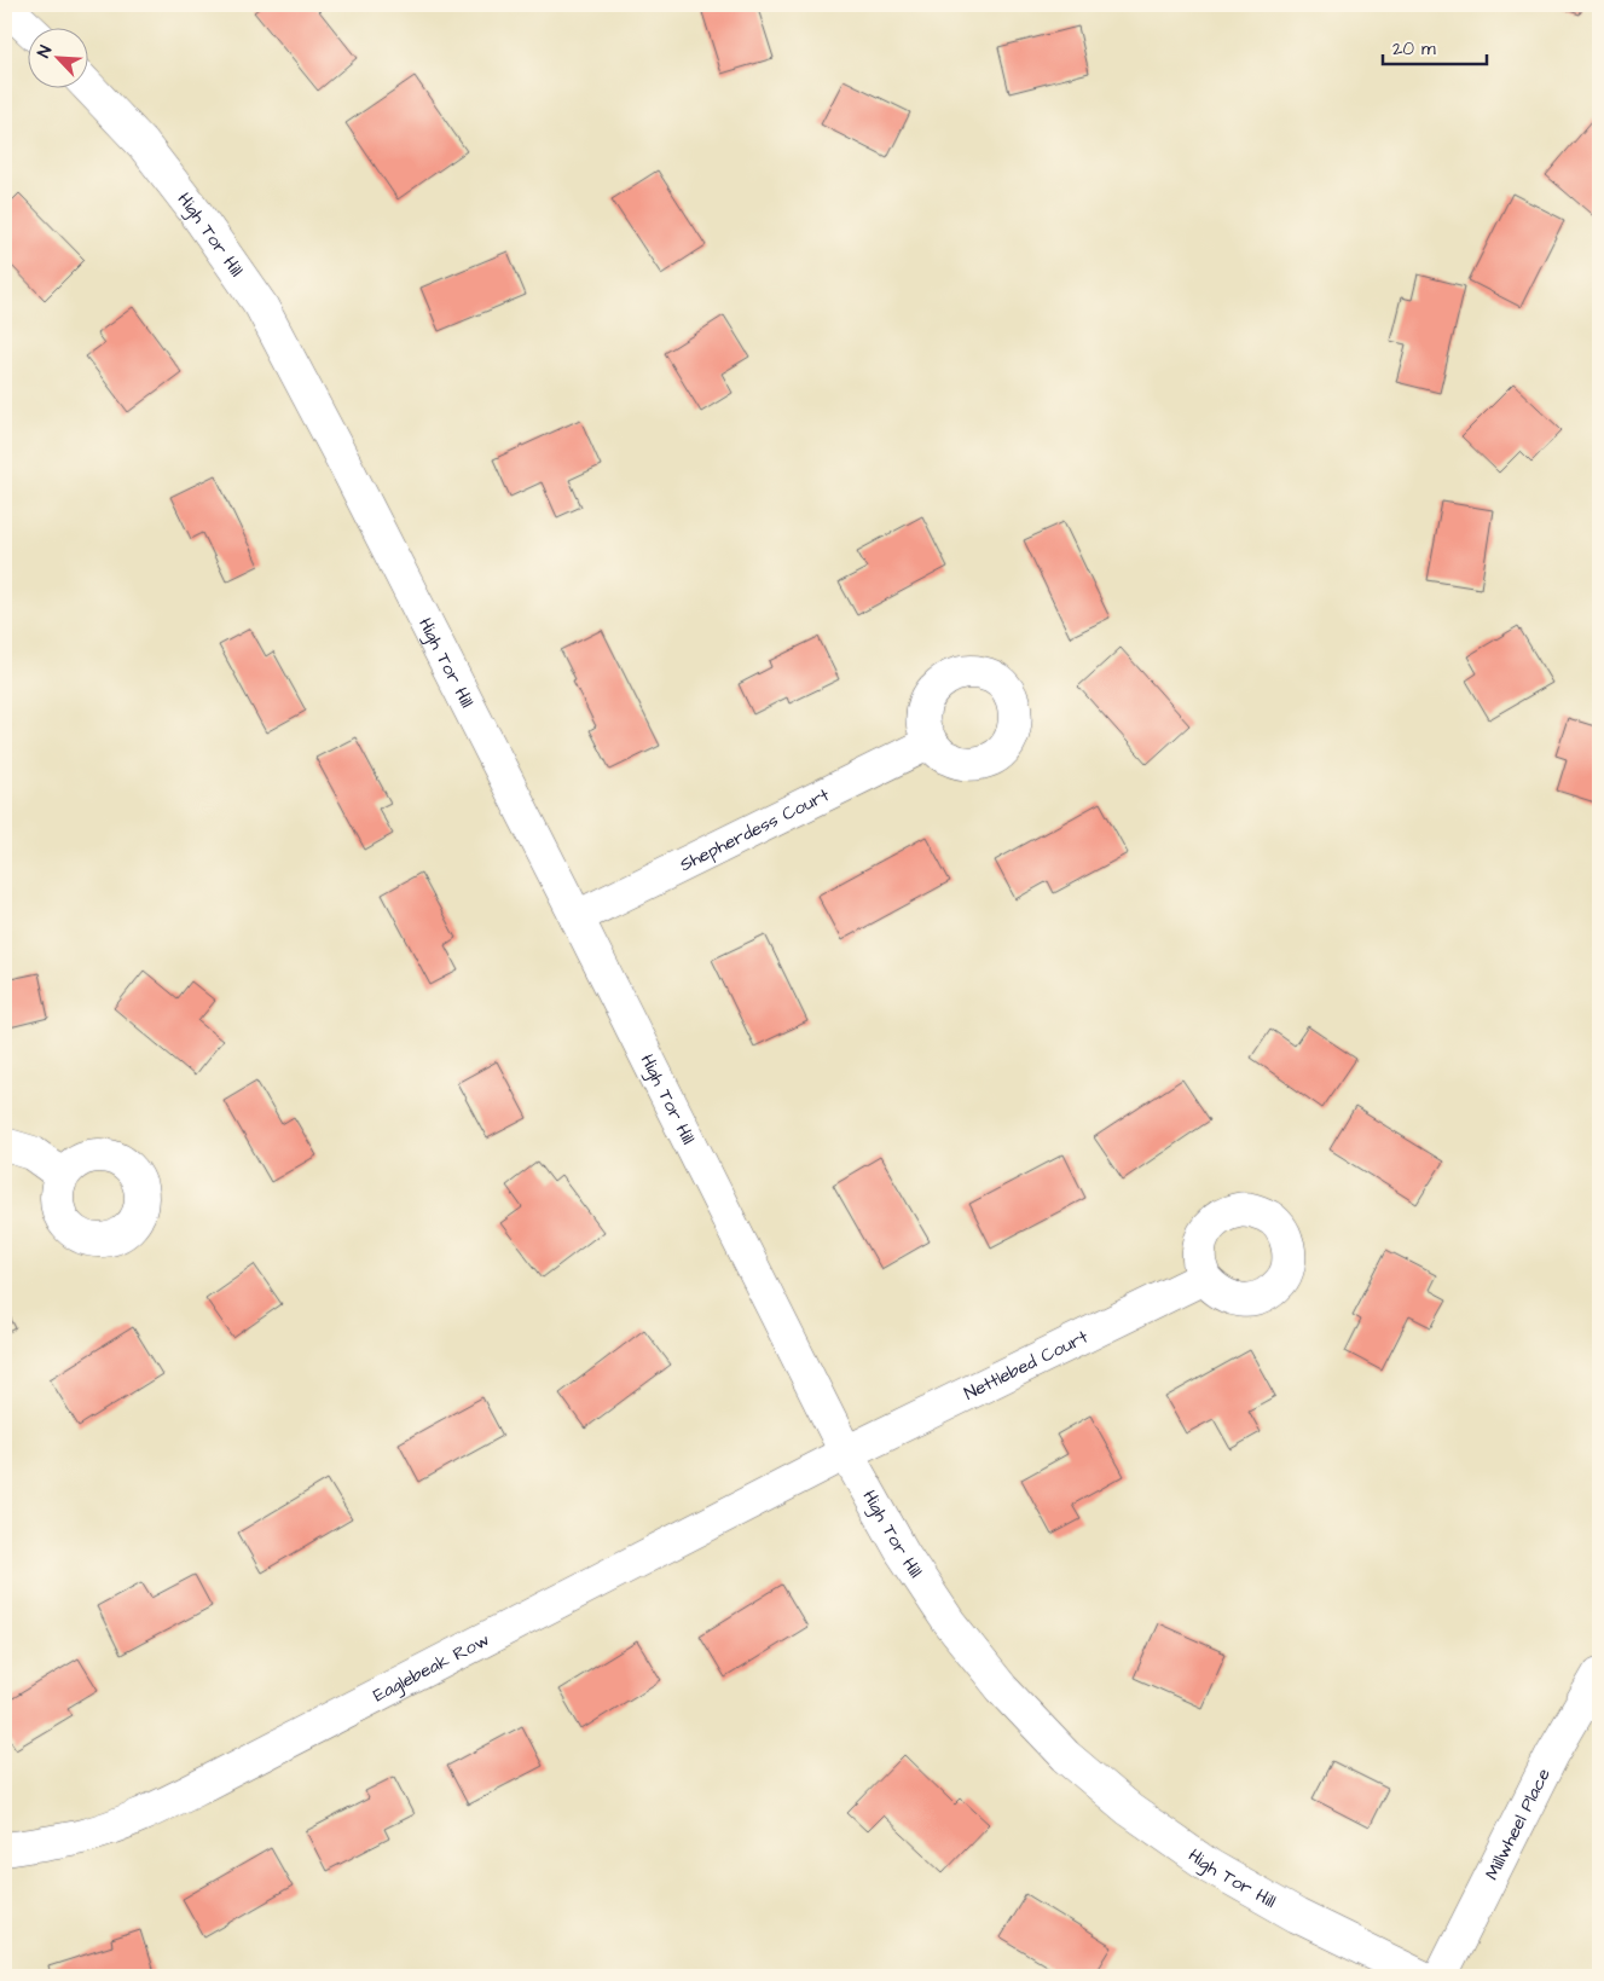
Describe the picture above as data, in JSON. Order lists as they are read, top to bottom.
{
  "streets": {
    "street": [
      "High Tor Hill",
      "Shepherdess Court",
      "Nettlebed Court",
      "Eaglebeak Row",
      "Millwheel Place"
    ]
  },
  "crossings": [
    ["High Tor Hill", "Shepherdess Court"],
    ["High Tor Hill", "Nettlebed Court"],
    ["High Tor Hill", "Eaglebeak Row"],
    ["Nettlebed Court", "Eaglebeak Row"]
  ],
  "scale_bar": "20 m",
  "north": "top left"
}
